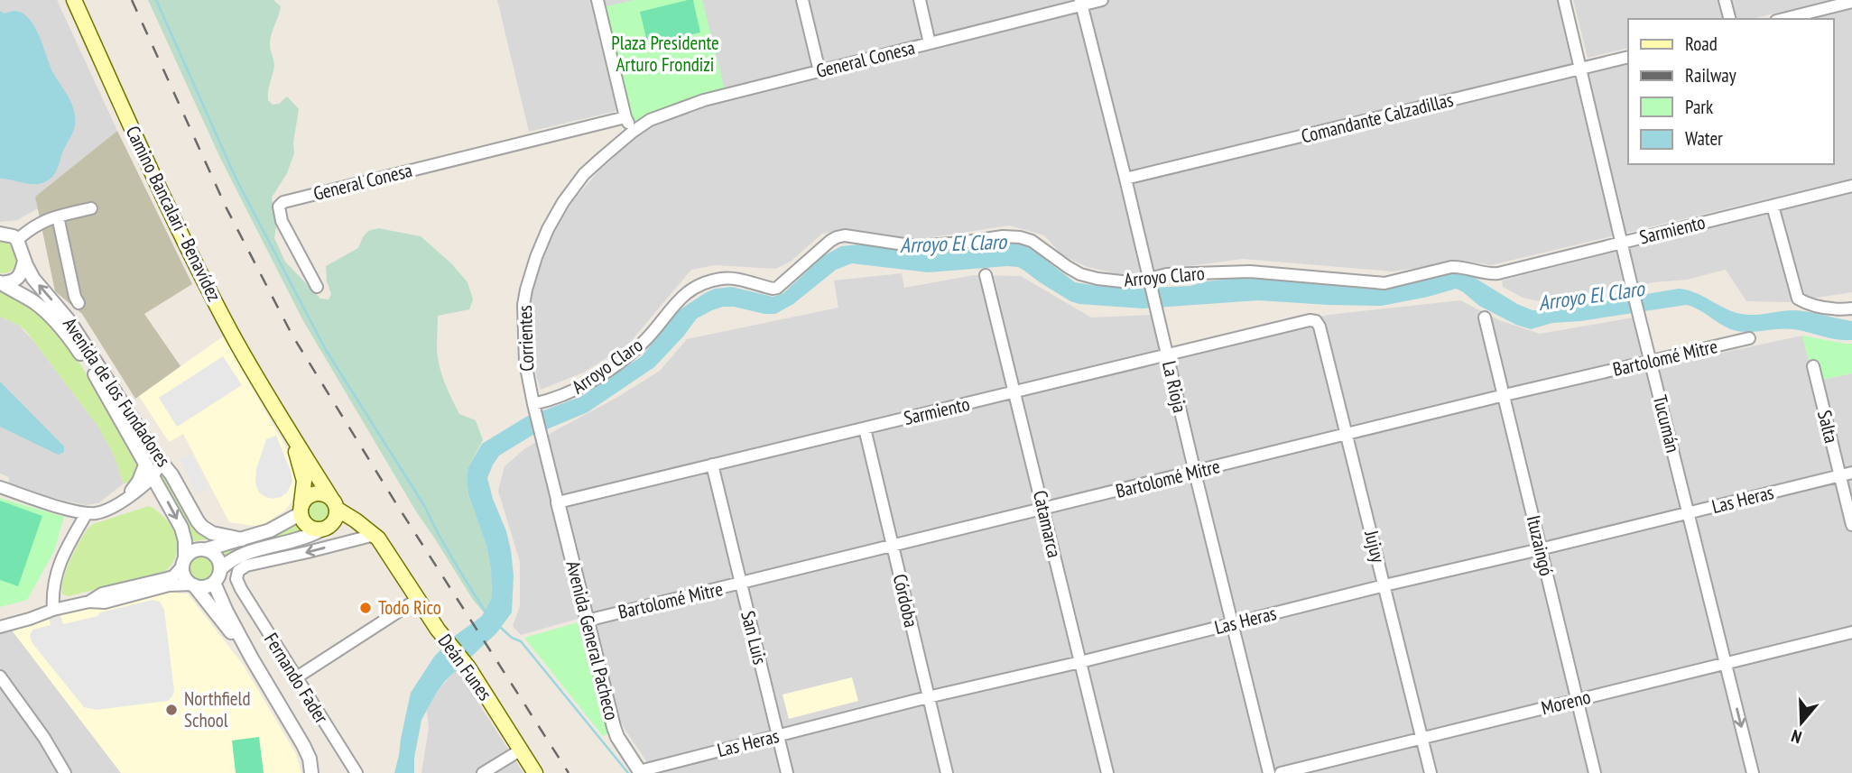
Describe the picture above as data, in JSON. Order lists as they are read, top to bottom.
{
  "streets": {
    "main road": ["Camino Bancalari - Benavídez", "Deán Funes"],
    "street": [
      "General Conesa",
      "Comandante Calzadillas",
      "Sarmiento",
      "Arroyo Claro",
      "Corrientes",
      "Bartolomé Mitre",
      "La Rioja",
      "Avenida de los Fundadores",
      "Tucumán",
      "Salta",
      "Las Heras",
      "Catamarca",
      "Ituzaingó",
      "Jujuy",
      "Córdoba",
      "San Luis",
      "Avenida General Pacheco",
      "Fernando Fader",
      "Moreno"
    ]
  },
  "crossings": [
    ["General Conesa", "Corrientes"],
    ["General Conesa", "La Rioja"],
    ["Comandante Calzadillas", "La Rioja"],
    ["Comandante Calzadillas", "Tucumán"],
    ["Camino Bancalari - Benavídez", "Deán Funes"],
    ["Sarmiento", "Arroyo Claro"],
    ["Sarmiento", "Corrientes"],
    ["Sarmiento", "La Rioja"],
    ["Sarmiento", "Tucumán"],
    ["Sarmiento", "Catamarca"],
    ["Sarmiento", "Jujuy"],
    ["Sarmiento", "Córdoba"],
    ["Sarmiento", "San Luis"],
    ["Sarmiento", "Avenida General Pacheco"],
    ["Arroyo Claro", "Corrientes"],
    ["Arroyo Claro", "La Rioja"],
    ["Corrientes", "Avenida General Pacheco"],
    ["Bartolomé Mitre", "La Rioja"],
    ["Bartolomé Mitre", "Tucumán"],
    ["Bartolomé Mitre", "Catamarca"],
    ["Bartolomé Mitre", "Ituzaingó"],
    ["Bartolomé Mitre", "Jujuy"],
    ["Bartolomé Mitre", "Córdoba"],
    ["Bartolomé Mitre", "San Luis"],
    ["Bartolomé Mitre", "Avenida General Pacheco"],
    ["La Rioja", "Las Heras"],
    ["Tucumán", "Las Heras"],
    ["Tucumán", "Moreno"],
    ["Salta", "Las Heras"],
    ["Las Heras", "Catamarca"],
    ["Las Heras", "Ituzaingó"],
    ["Las Heras", "Jujuy"],
    ["Las Heras", "Córdoba"],
    ["Las Heras", "San Luis"],
    ["Las Heras", "Avenida General Pacheco"],
    ["Ituzaingó", "Moreno"],
    ["Jujuy", "Moreno"],
    ["Deán Funes", "Fernando Fader"]
  ],
  "water": ["Arroyo El Claro"],
  "parks": ["Plaza Presidente Arturo Frondizi"],
  "places": ["Todo Rico", "Northfield School"],
  "legend": [
    "Road",
    "Railway",
    "Park",
    "Water"
  ],
  "north": "bottom"
}
